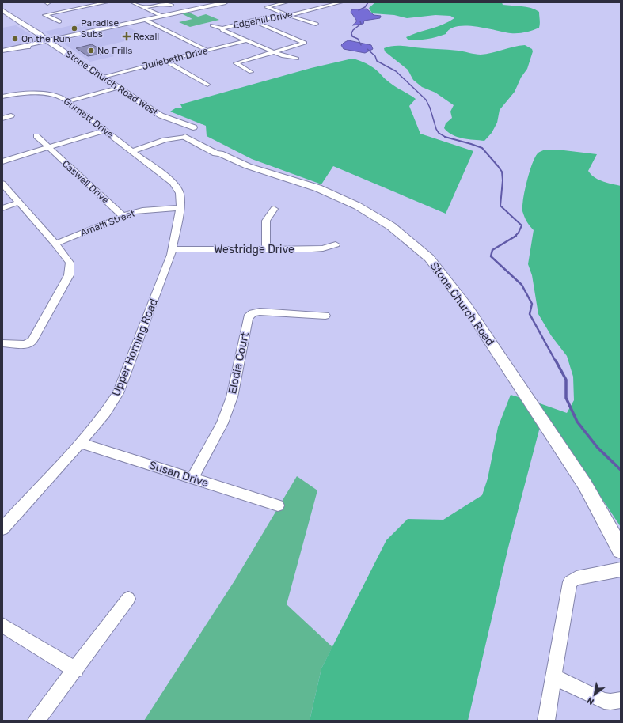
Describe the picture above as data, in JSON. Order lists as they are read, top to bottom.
{
  "streets": {
    "main road": ["Stone Church Road West", "Stone Church Road"],
    "street": [
      "Edgehill Drive",
      "Juliebeth Drive",
      "Gurnett Drive",
      "Caswell Drive",
      "Amalfi Street",
      "Westridge Drive",
      "Upper Horning Road",
      "Elodia Court",
      "Susan Drive"
    ]
  },
  "crossings": [
    ["Edgehill Drive", "Juliebeth Drive"],
    ["Juliebeth Drive", "Stone Church Road West"],
    ["Stone Church Road West", "Stone Church Road"],
    ["Gurnett Drive", "Upper Horning Road"],
    ["Caswell Drive", "Amalfi Street"],
    ["Amalfi Street", "Upper Horning Road"],
    ["Westridge Drive", "Upper Horning Road"],
    ["Upper Horning Road", "Susan Drive"],
    ["Elodia Court", "Susan Drive"]
  ],
  "places": {
    "other": ["Paradise Subs", "On the Run", "No Frills"],
    "health": ["Rexall"]
  },
  "north": "bottom left"
}
